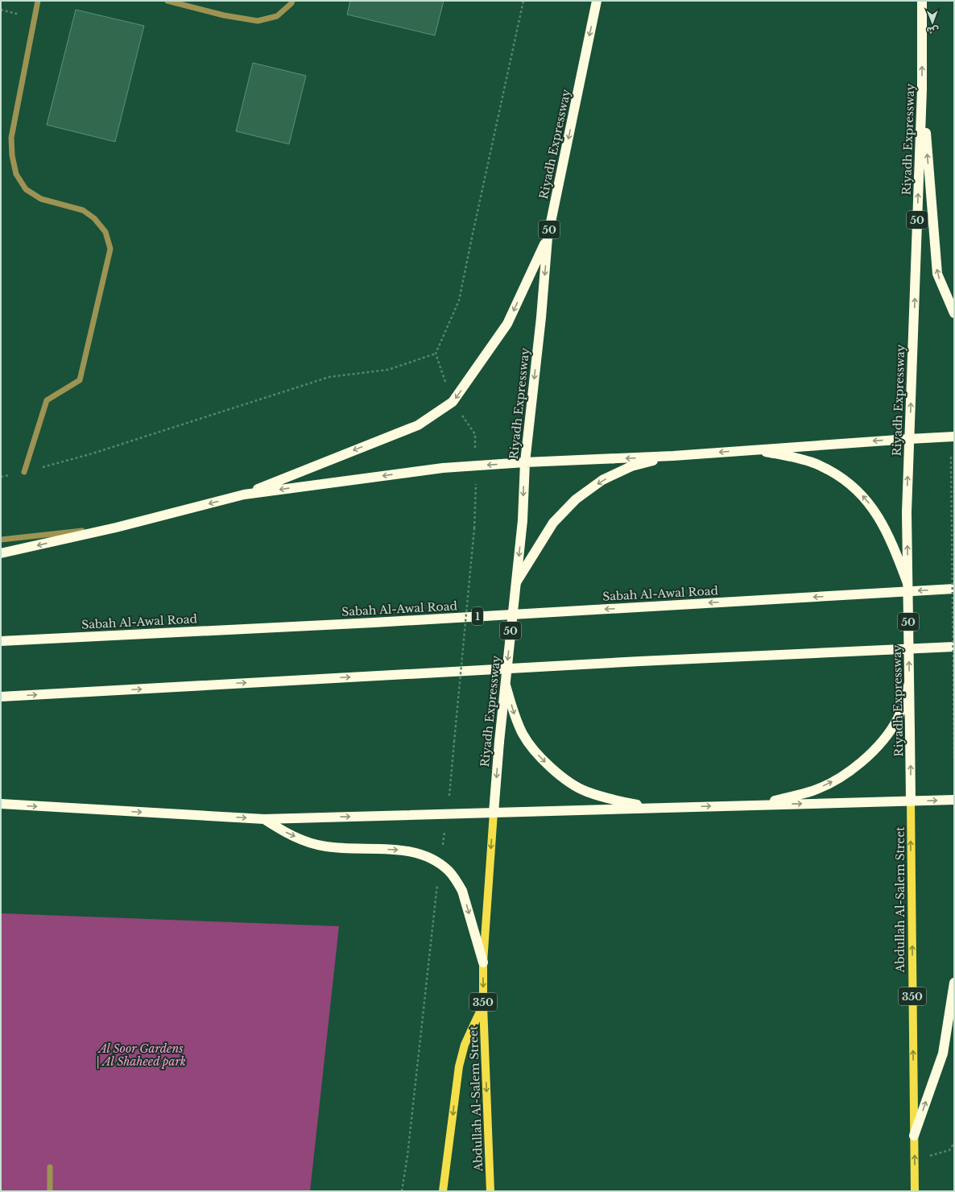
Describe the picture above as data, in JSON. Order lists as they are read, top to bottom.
{
  "streets": {
    "highway": [
      "Riyadh Expressway",
      "50",
      "Sabah Al-Awal Road",
      "1",
      "350"
    ],
    "main road": ["Abdullah Al-Salem Street"]
  },
  "crossings": [
    ["Riyadh Expressway", "Abdullah Al-Salem Street"]
  ],
  "parks": ["Al Soor Gardens | Al Shaheed park"],
  "north": "bottom"
}
